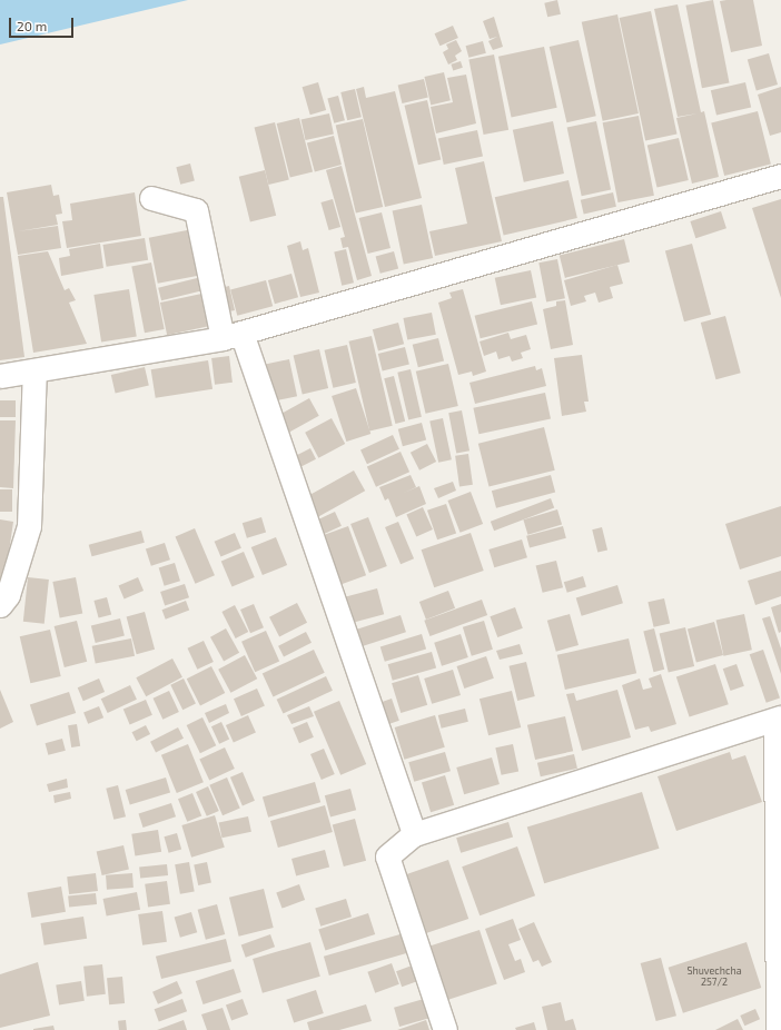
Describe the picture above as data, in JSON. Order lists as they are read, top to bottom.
{
  "house_numbers": ["Shuvechcha 257/2"],
  "scale_bar": "20 m"
}
